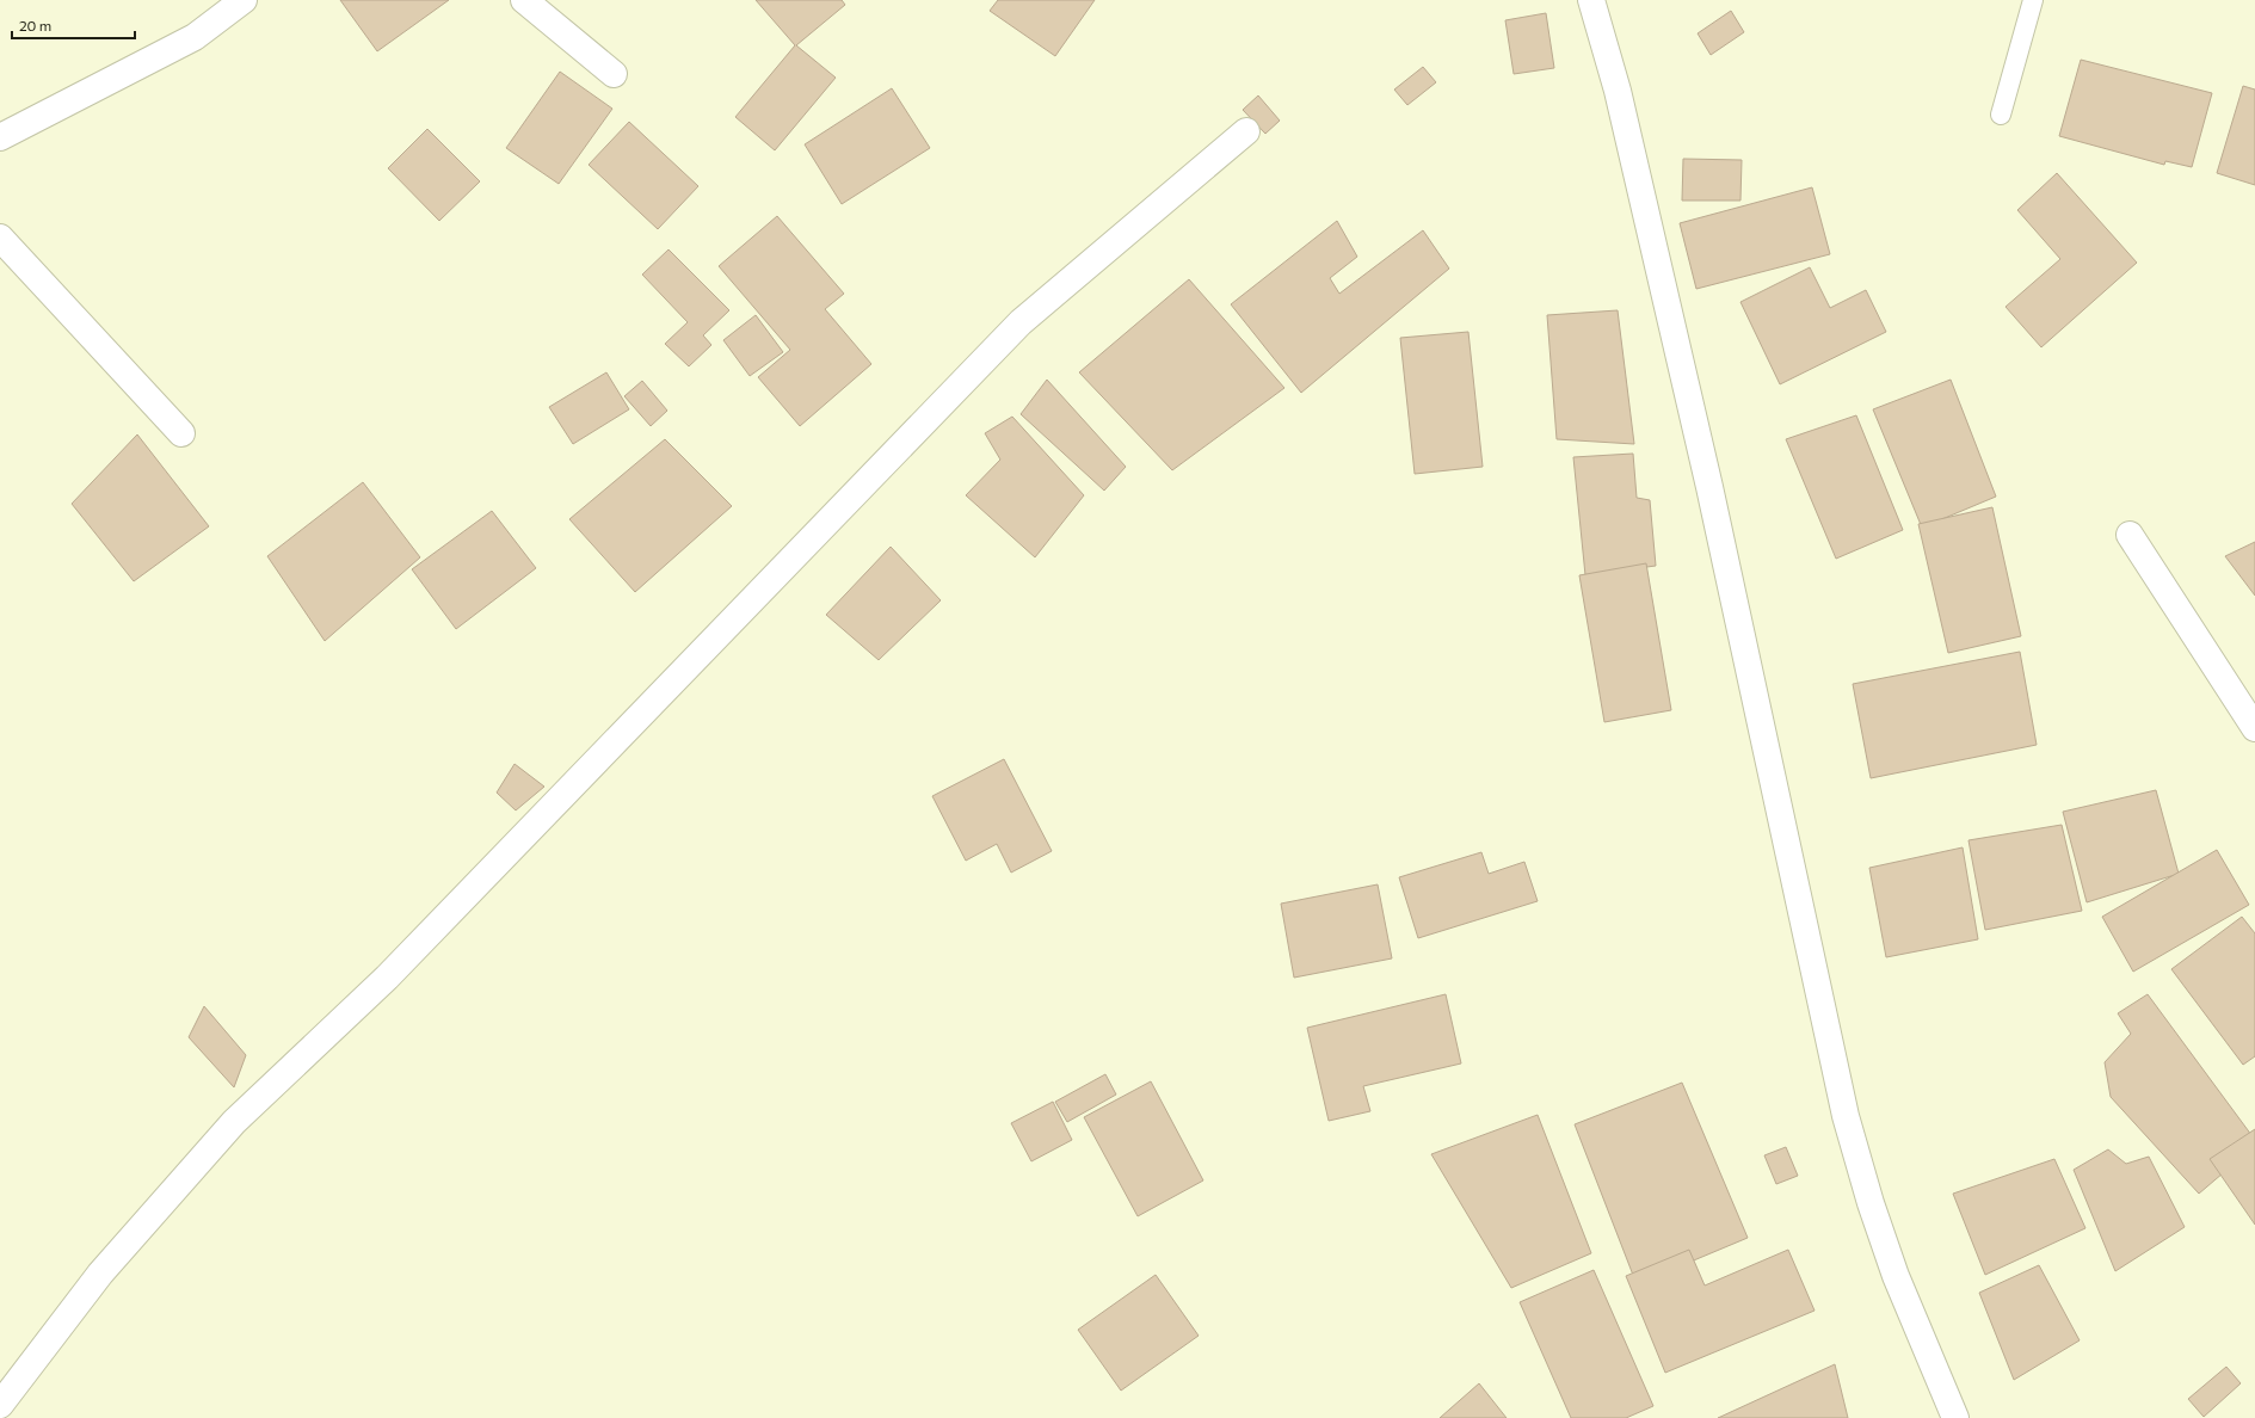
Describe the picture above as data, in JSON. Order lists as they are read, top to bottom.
{
  "scale_bar": "20 m"
}
